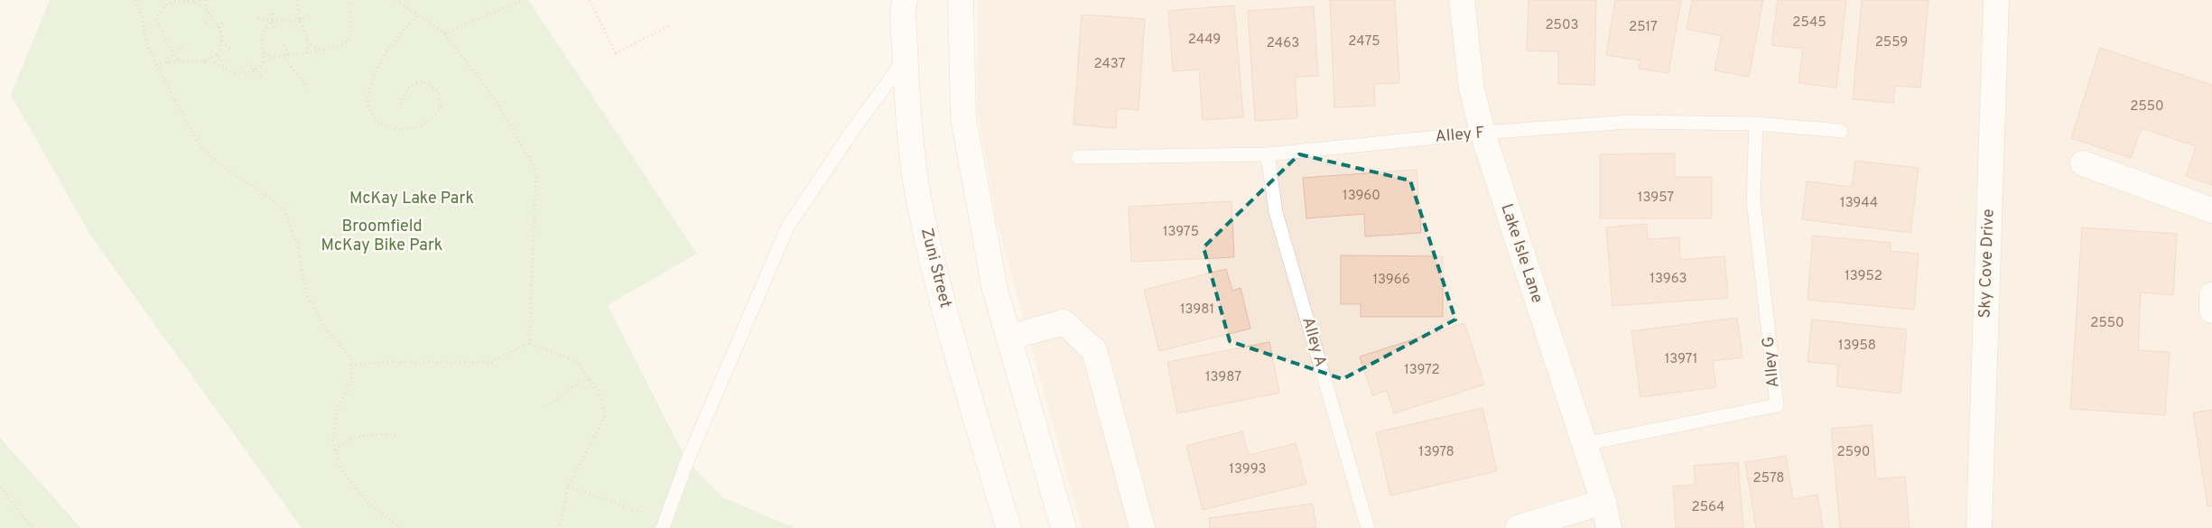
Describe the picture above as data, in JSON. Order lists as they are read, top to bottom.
{
  "streets": {
    "street": ["Lake Isle Lane", "Sky Cove Drive", "Zuni Street"],
    "lane": ["Alley F", "Alley A", "Alley G"]
  },
  "crossings": [
    ["Alley F", "Lake Isle Lane"],
    ["Alley F", "Alley A"],
    ["Alley F", "Alley G"],
    ["Lake Isle Lane", "Alley G"]
  ],
  "parks": ["McKay Lake Park", "Broomfield McKay Bike Park"],
  "house_numbers": [
    "2545",
    "2503",
    "2517",
    "2449",
    "2475",
    "2559",
    "2463",
    "2437",
    "2550",
    "13960",
    "13957",
    "13944",
    "13975",
    "13952",
    "13963",
    "13966",
    "13981",
    "2550",
    "13958",
    "13971",
    "13972",
    "13987",
    "13978",
    "2590",
    "13993",
    "2578",
    "2564"
  ]
}
